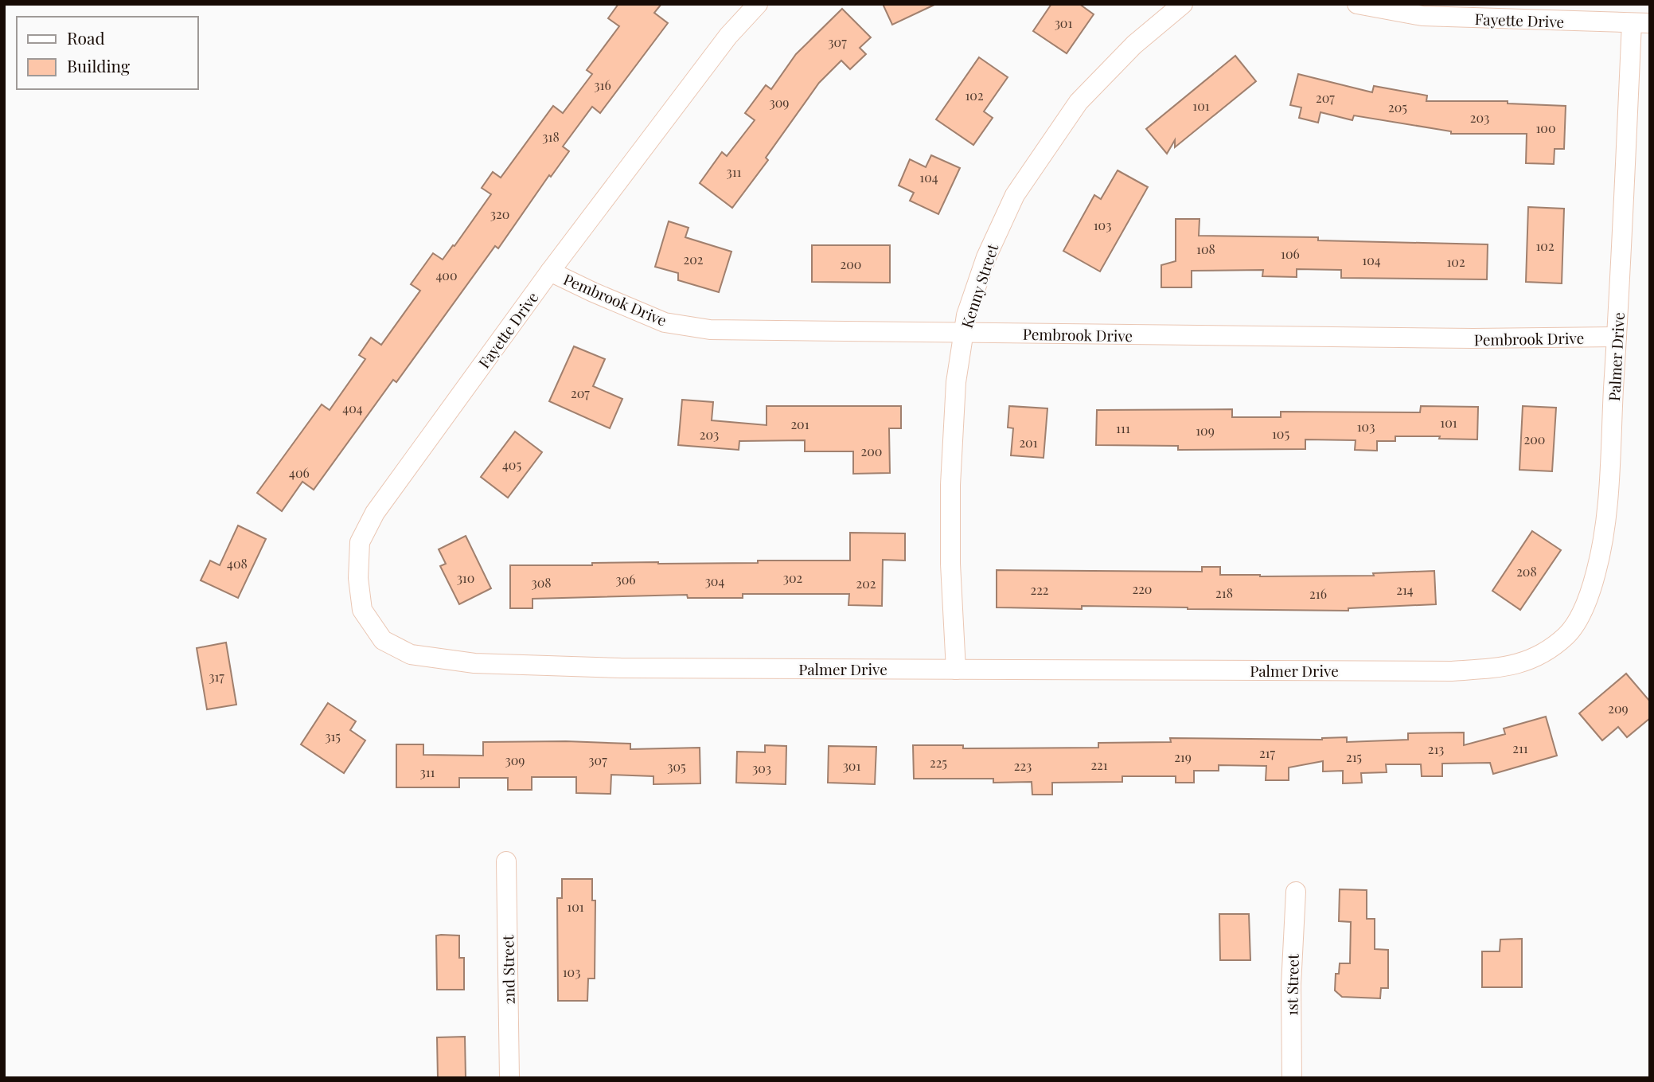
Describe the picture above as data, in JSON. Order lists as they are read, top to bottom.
{
  "streets": {
    "street": [
      "Fayette Drive",
      "Kenny Street",
      "Pembrook Drive",
      "Palmer Drive",
      "2nd Street",
      "1st Street"
    ]
  },
  "crossings": [
    ["Fayette Drive", "Pembrook Drive"],
    ["Fayette Drive", "Palmer Drive"],
    ["Kenny Street", "Pembrook Drive"],
    ["Kenny Street", "Palmer Drive"],
    ["Pembrook Drive", "Palmer Drive"]
  ],
  "house_numbers": [
    "301",
    "307",
    "316",
    "102",
    "207",
    "309",
    "101",
    "205",
    "203",
    "100",
    "318",
    "311",
    "104",
    "320",
    "103",
    "102",
    "108",
    "106",
    "202",
    "104",
    "102",
    "200",
    "400",
    "207",
    "404",
    "101",
    "201",
    "103",
    "111",
    "109",
    "105",
    "203",
    "200",
    "201",
    "200",
    "405",
    "406",
    "408",
    "208",
    "310",
    "302",
    "306",
    "304",
    "308",
    "202",
    "220",
    "222",
    "214",
    "218",
    "216",
    "317",
    "209",
    "315",
    "211",
    "213",
    "217",
    "219",
    "215",
    "309",
    "307",
    "225",
    "221",
    "301",
    "223",
    "305",
    "303",
    "311",
    "101",
    "103"
  ],
  "legend": ["Road", "Building"]
}
